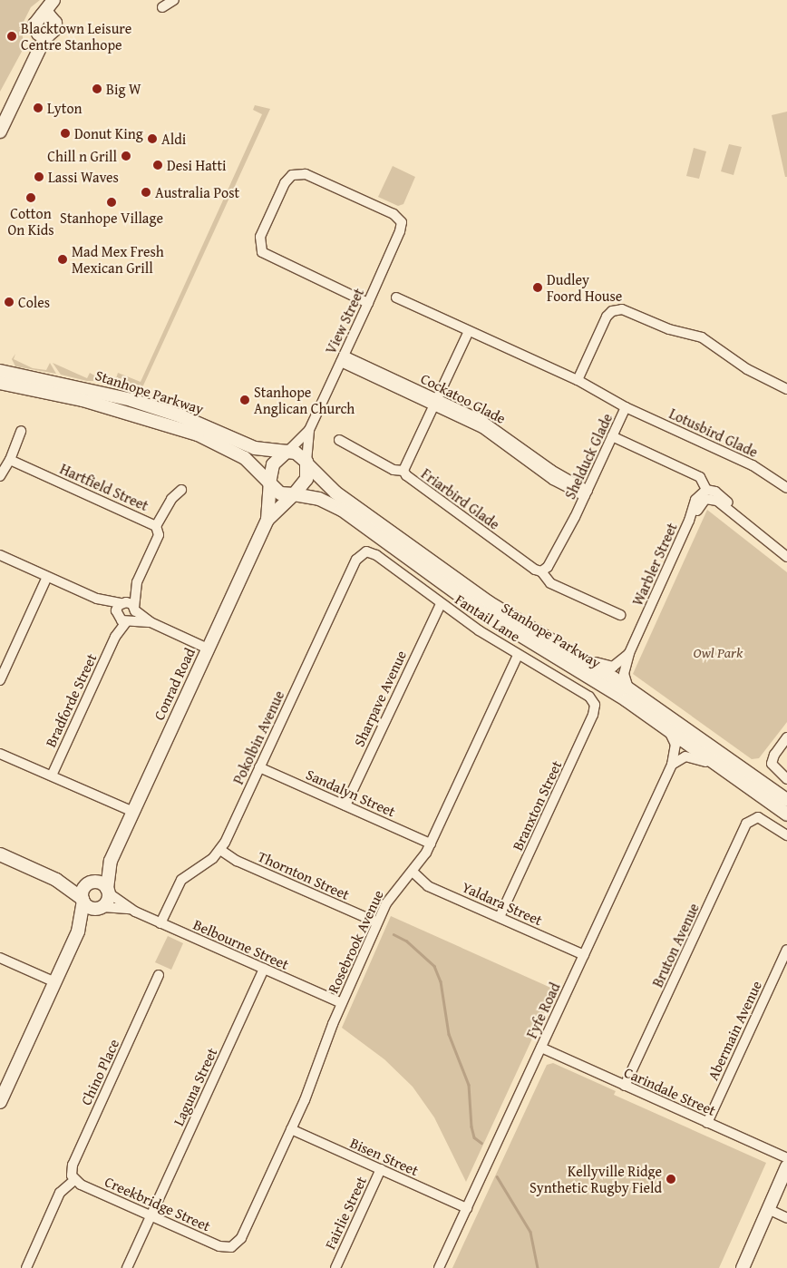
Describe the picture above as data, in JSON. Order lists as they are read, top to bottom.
{
  "streets": {
    "main road": ["Stanhope Parkway", "Conrad Road"],
    "street": [
      "View Street",
      "Cockatoo Glade",
      "Lotusbird Glade",
      "Shelduck Glade",
      "Hartfield Street",
      "Friarbird Glade",
      "Warbler Street",
      "Fantail Lane",
      "Sharpave Avenue",
      "Bradforde Street",
      "Pokolbin Avenue",
      "Sandalyn Street",
      "Branxton Street",
      "Thornton Street",
      "Yaldara Street",
      "Rosebrook Avenue",
      "Belbourne Street",
      "Bruton Avenue",
      "Fyfe Road",
      "Abermain Avenue",
      "Chino Place",
      "Laguna Street",
      "Carindale Street",
      "Bisen Street",
      "Creekbridge Street",
      "Fairlie Street"
    ]
  },
  "crossings": [
    ["View Street", "Stanhope Parkway"],
    ["View Street", "Cockatoo Glade"],
    ["View Street", "Conrad Road"],
    ["Stanhope Parkway", "Warbler Street"],
    ["Stanhope Parkway", "Conrad Road"],
    ["Stanhope Parkway", "Fyfe Road"],
    ["Cockatoo Glade", "Shelduck Glade"],
    ["Cockatoo Glade", "Friarbird Glade"],
    ["Lotusbird Glade", "Shelduck Glade"],
    ["Shelduck Glade", "Friarbird Glade"],
    ["Hartfield Street", "Bradforde Street"],
    ["Fantail Lane", "Sharpave Avenue"],
    ["Fantail Lane", "Pokolbin Avenue"],
    ["Fantail Lane", "Branxton Street"],
    ["Fantail Lane", "Rosebrook Avenue"],
    ["Conrad Road", "Belbourne Street"],
    ["Sharpave Avenue", "Sandalyn Street"],
    ["Pokolbin Avenue", "Sandalyn Street"],
    ["Pokolbin Avenue", "Thornton Street"],
    ["Pokolbin Avenue", "Belbourne Street"],
    ["Sandalyn Street", "Rosebrook Avenue"],
    ["Branxton Street", "Yaldara Street"],
    ["Thornton Street", "Rosebrook Avenue"],
    ["Yaldara Street", "Rosebrook Avenue"],
    ["Yaldara Street", "Fyfe Road"],
    ["Rosebrook Avenue", "Belbourne Street"],
    ["Rosebrook Avenue", "Bisen Street"],
    ["Rosebrook Avenue", "Creekbridge Street"],
    ["Belbourne Street", "Laguna Street"],
    ["Bruton Avenue", "Carindale Street"],
    ["Fyfe Road", "Carindale Street"],
    ["Fyfe Road", "Bisen Street"],
    ["Abermain Avenue", "Carindale Street"],
    ["Chino Place", "Creekbridge Street"],
    ["Laguna Street", "Creekbridge Street"],
    ["Bisen Street", "Fairlie Street"]
  ],
  "parks": ["Owl Park"],
  "places": [
    "Blacktown Leisure Centre Stanhope",
    "Big W",
    "Lyton",
    "Donut King",
    "Aldi",
    "Chill n Grill",
    "Desi Hatti",
    "Lassi Waves",
    "Australia Post",
    "Cotton On Kids",
    "Stanhope Village",
    "Mad Mex Fresh Mexican Grill",
    "Dudley Foord House",
    "Coles",
    "Stanhope Anglican Church",
    "Kellyville Ridge Synthetic Rugby Field"
  ]
}
